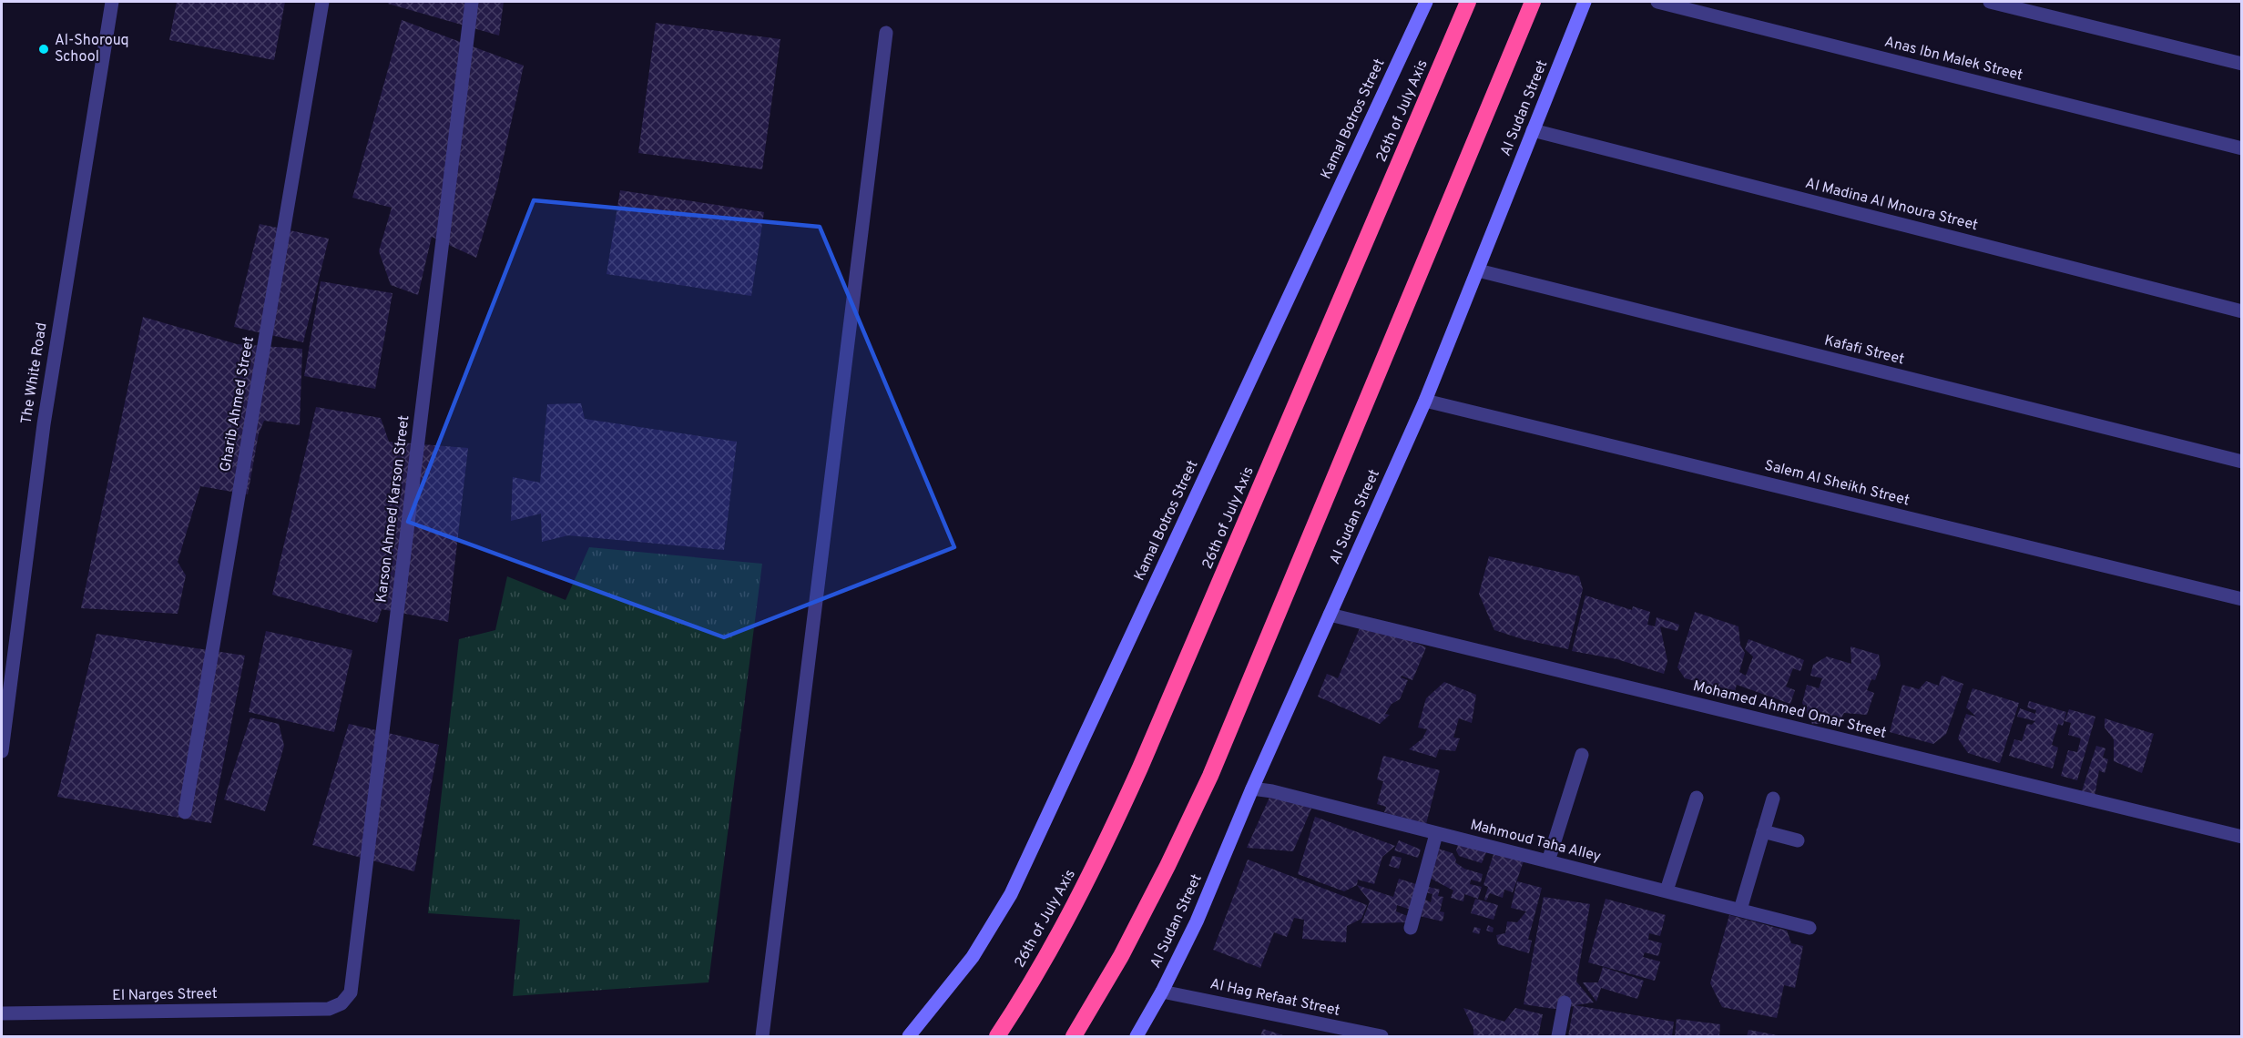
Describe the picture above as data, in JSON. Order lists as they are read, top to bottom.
{
  "streets": {
    "highway": ["26th of July Axis"],
    "street": [
      "Anas Ibn Malek Street",
      "Al Sudan Street",
      "Kamal Botros Street",
      "Al Madina Al Mnoura Street",
      "Kafafi Street",
      "The White Road",
      "Gharib Ahmed Street",
      "Salem Al Sheikh Street",
      "Karson Ahmed Karson Street",
      "Mohamed Ahmed Omar Street",
      "Mahmoud Taha Alley",
      "El Narges Street",
      "Al Hag Refaat Street"
    ]
  },
  "crossings": [
    ["Al Sudan Street", "Al Madina Al Mnoura Street"],
    ["Al Sudan Street", "Kafafi Street"],
    ["Al Sudan Street", "Salem Al Sheikh Street"],
    ["Al Sudan Street", "Mohamed Ahmed Omar Street"],
    ["Al Sudan Street", "Mahmoud Taha Alley"],
    ["Al Sudan Street", "Al Hag Refaat Street"],
    ["Karson Ahmed Karson Street", "El Narges Street"]
  ],
  "places": ["Al-Shorouq School"]
}
